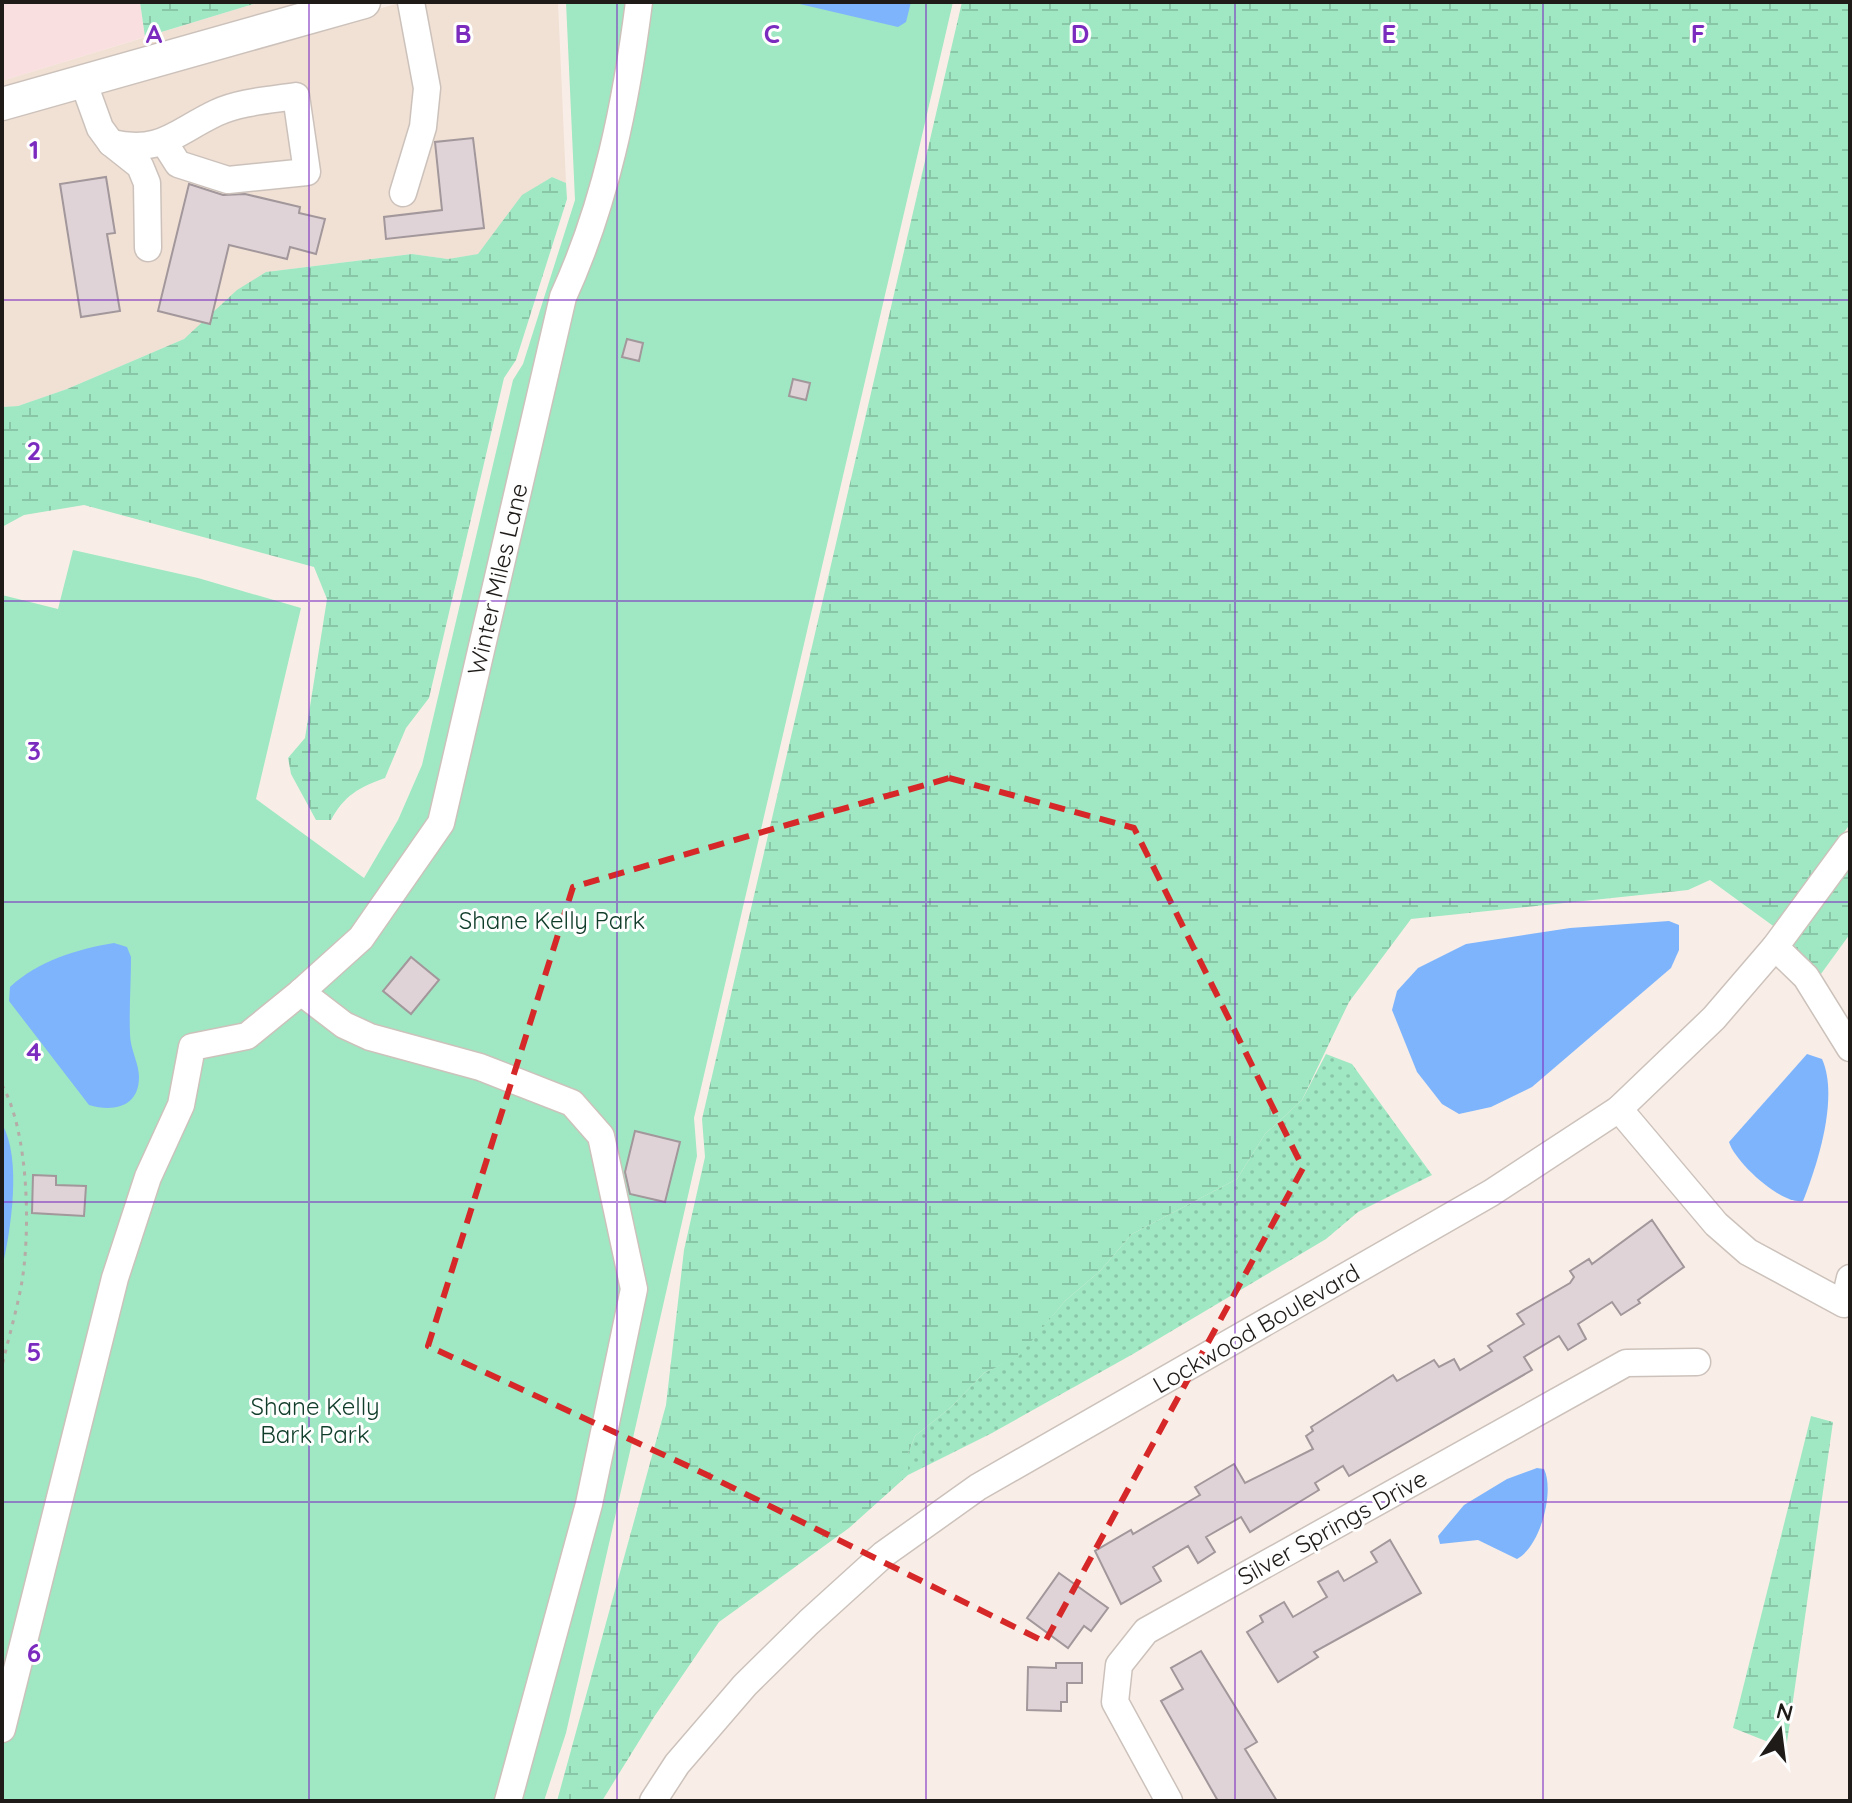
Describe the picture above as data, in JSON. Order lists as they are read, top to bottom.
{
  "streets": {
    "street": ["Winter Miles Lane", "Lockwood Boulevard", "Silver Springs Drive"]
  },
  "parks": ["Shane Kelly Park", "Shane Kelly Bark Park"],
  "north": "top",
  "grid": {
    "columns": [
      "A",
      "B",
      "C",
      "D",
      "E",
      "F"
    ],
    "rows": [
      "1",
      "2",
      "3",
      "4",
      "5",
      "6"
    ]
  }
}
